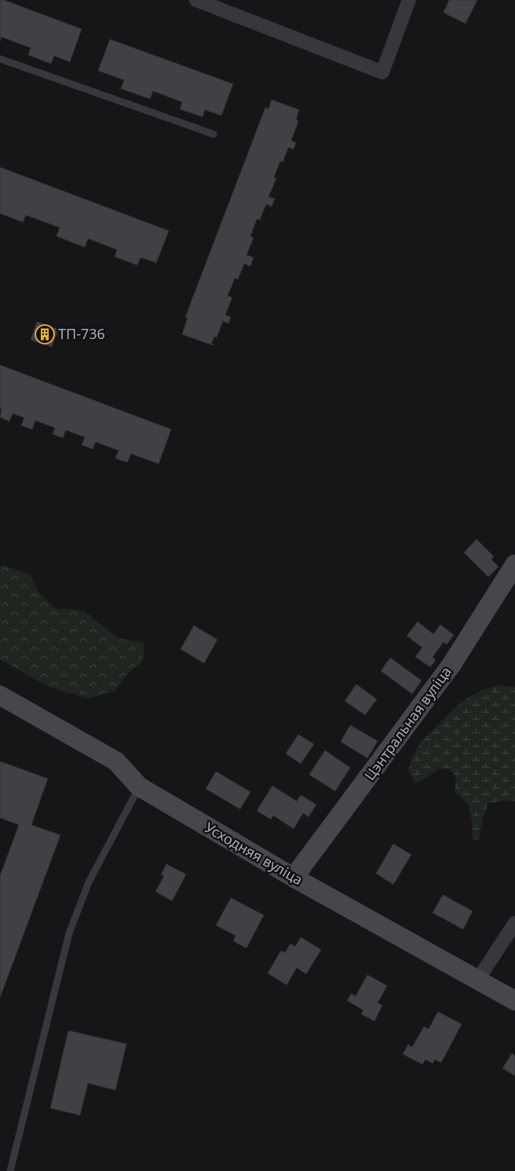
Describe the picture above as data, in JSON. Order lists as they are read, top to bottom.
{
  "streets": {
    "street": ["Цэнтральная вуліца", "Усходняя вуліца"]
  },
  "crossings": [
    ["Цэнтральная вуліца", "Усходняя вуліца"]
  ],
  "places": {
    "building": ["ТП-736"]
  }
}
